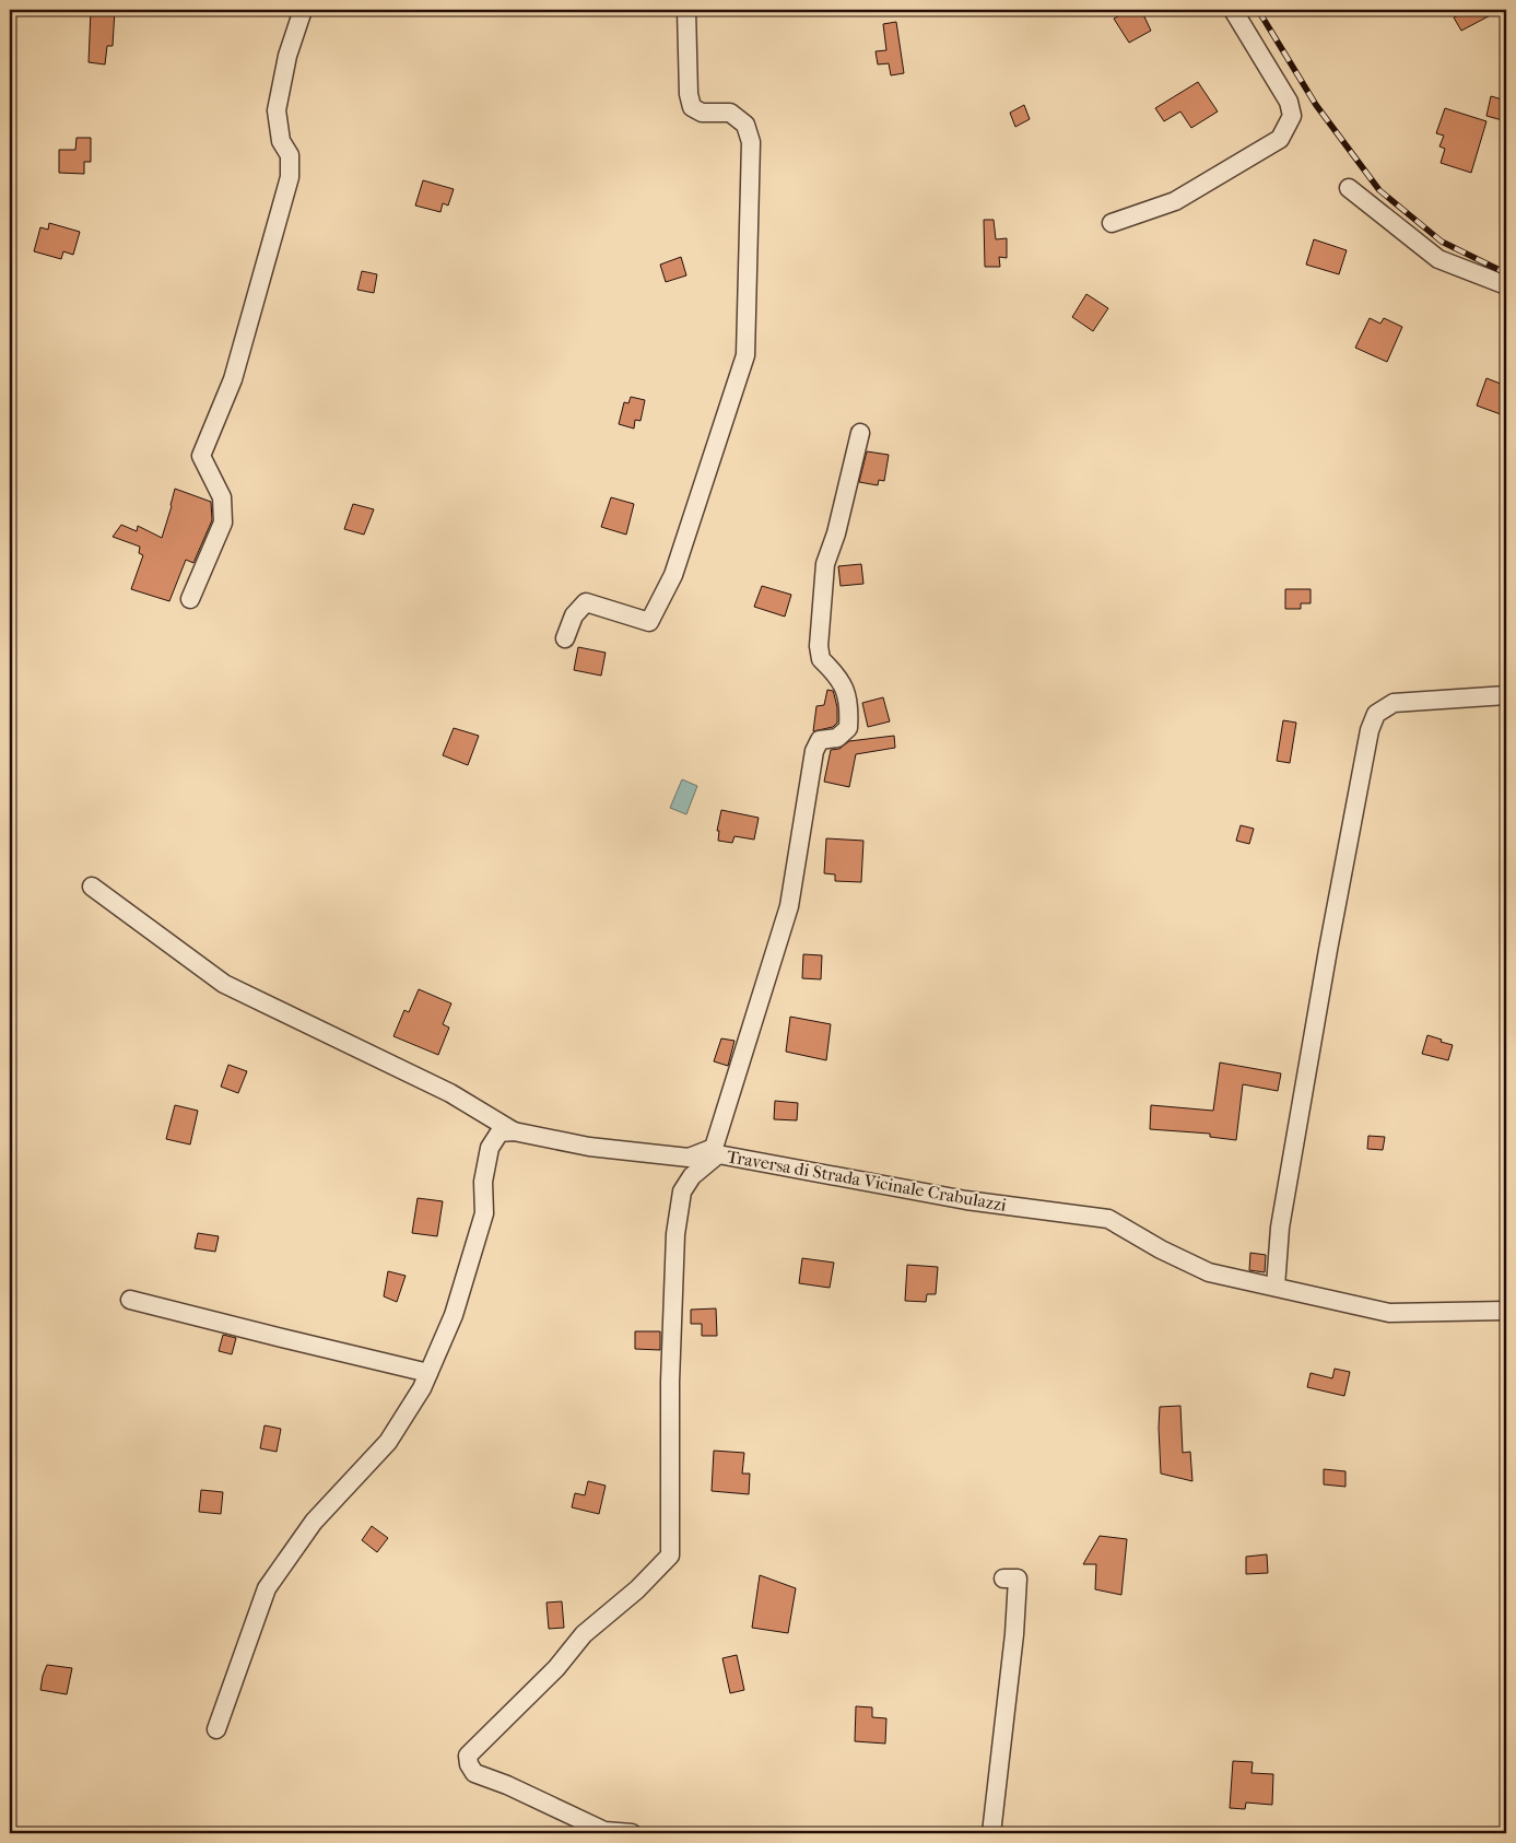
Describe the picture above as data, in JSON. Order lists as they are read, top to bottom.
{
  "streets": {
    "street": ["Traversa di Strada Vicinale Crabulazzi"]
  }
}
